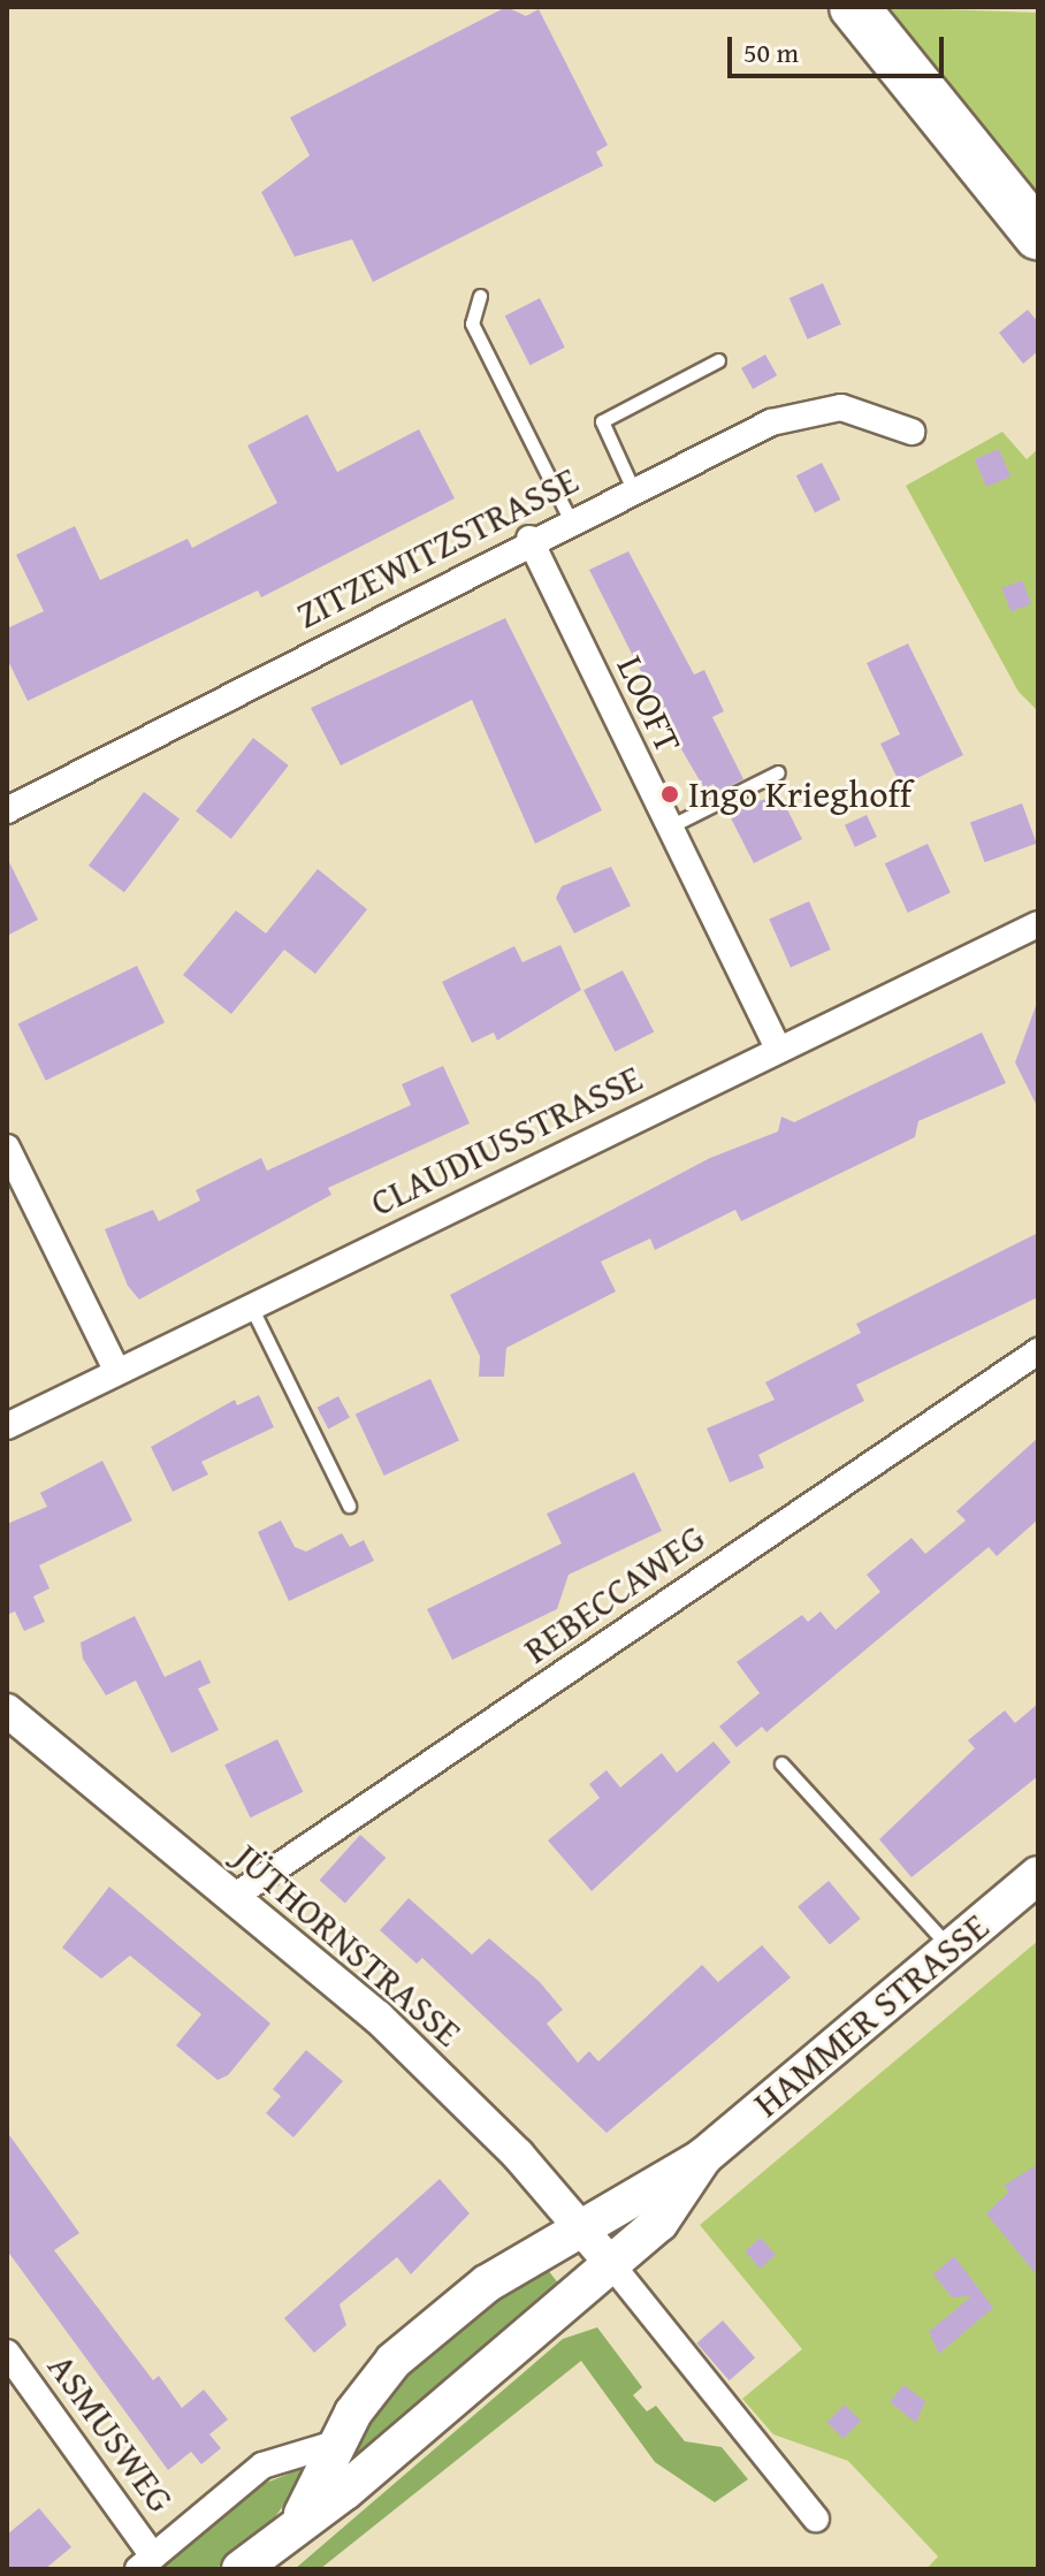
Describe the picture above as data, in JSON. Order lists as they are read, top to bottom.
{
  "streets": {
    "main road": ["HAMMER STRASSE"],
    "street": [
      "ZITZEWITZSTRASSE",
      "LOOFT",
      "CLAUDIUSSTRASSE",
      "REBECCAWEG",
      "JÜTHORNSTRASSE",
      "ASMUSWEG"
    ]
  },
  "crossings": [
    ["ZITZEWITZSTRASSE", "LOOFT"],
    ["LOOFT", "CLAUDIUSSTRASSE"],
    ["REBECCAWEG", "JÜTHORNSTRASSE"],
    ["JÜTHORNSTRASSE", "HAMMER STRASSE"]
  ],
  "places": ["Ingo Krieghoff"],
  "scale_bar": "50 m"
}
